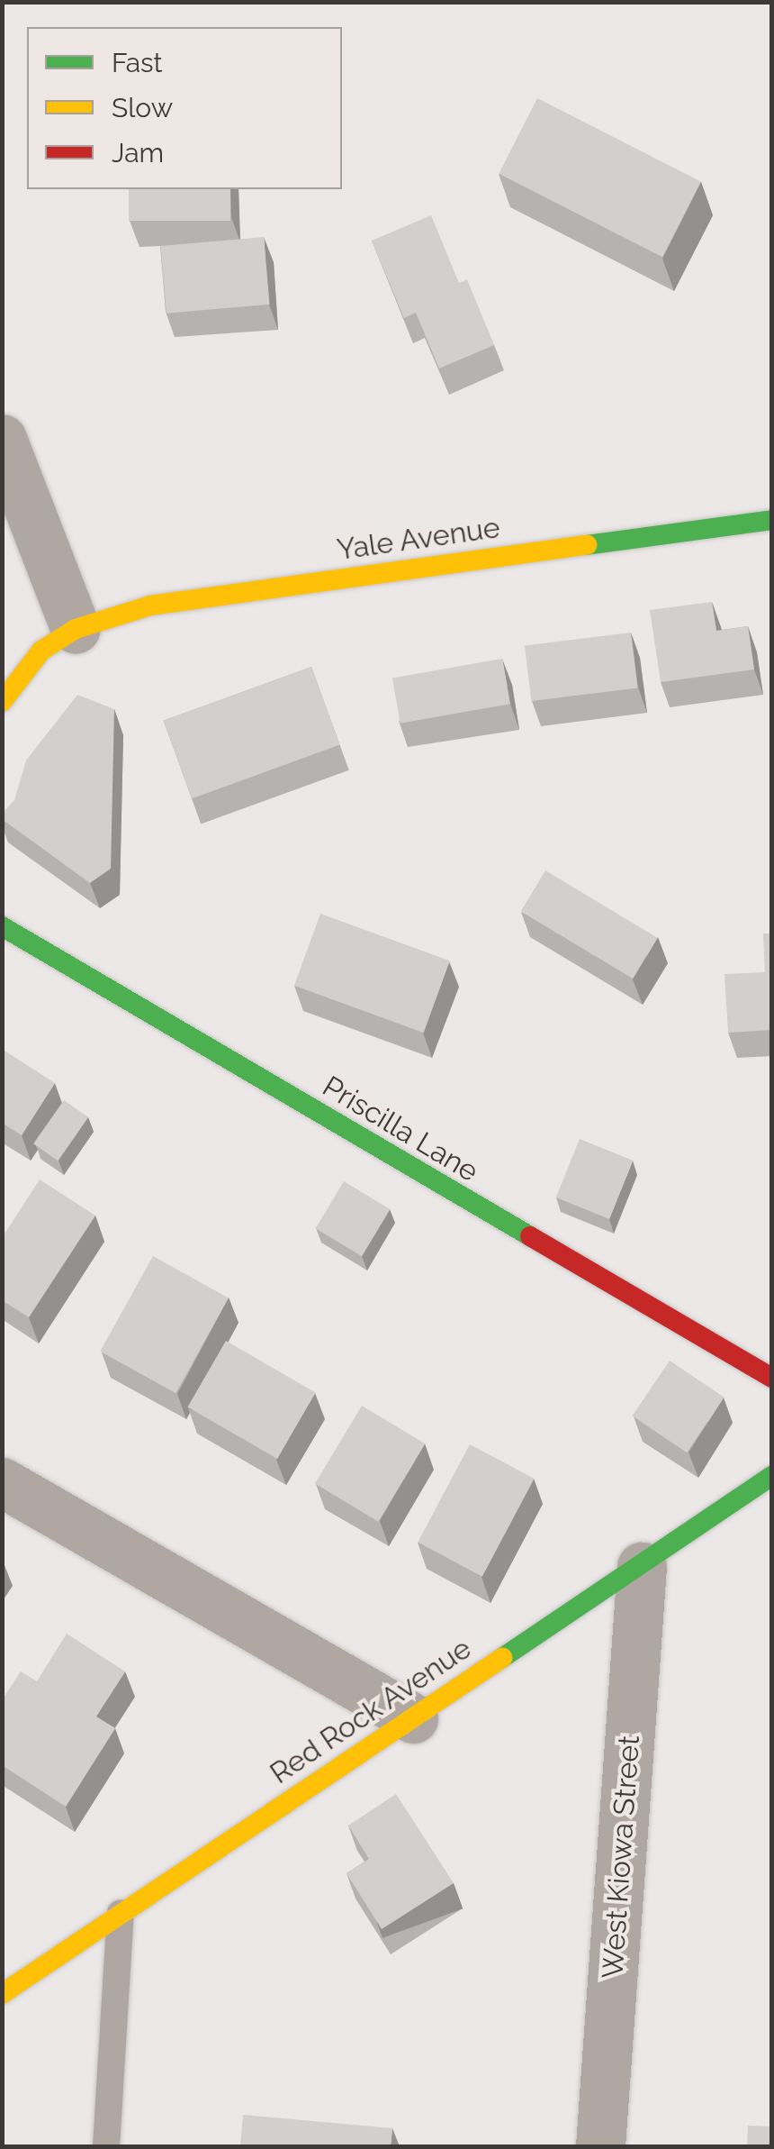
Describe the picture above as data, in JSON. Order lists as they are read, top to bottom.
{
  "streets": {
    "street": [
      "Yale Avenue",
      "Priscilla Lane",
      "Red Rock Avenue",
      "West Kiowa Street"
    ]
  },
  "crossings": [
    ["Red Rock Avenue", "West Kiowa Street"]
  ],
  "legend": ["Fast", "Slow", "Jam"]
}
